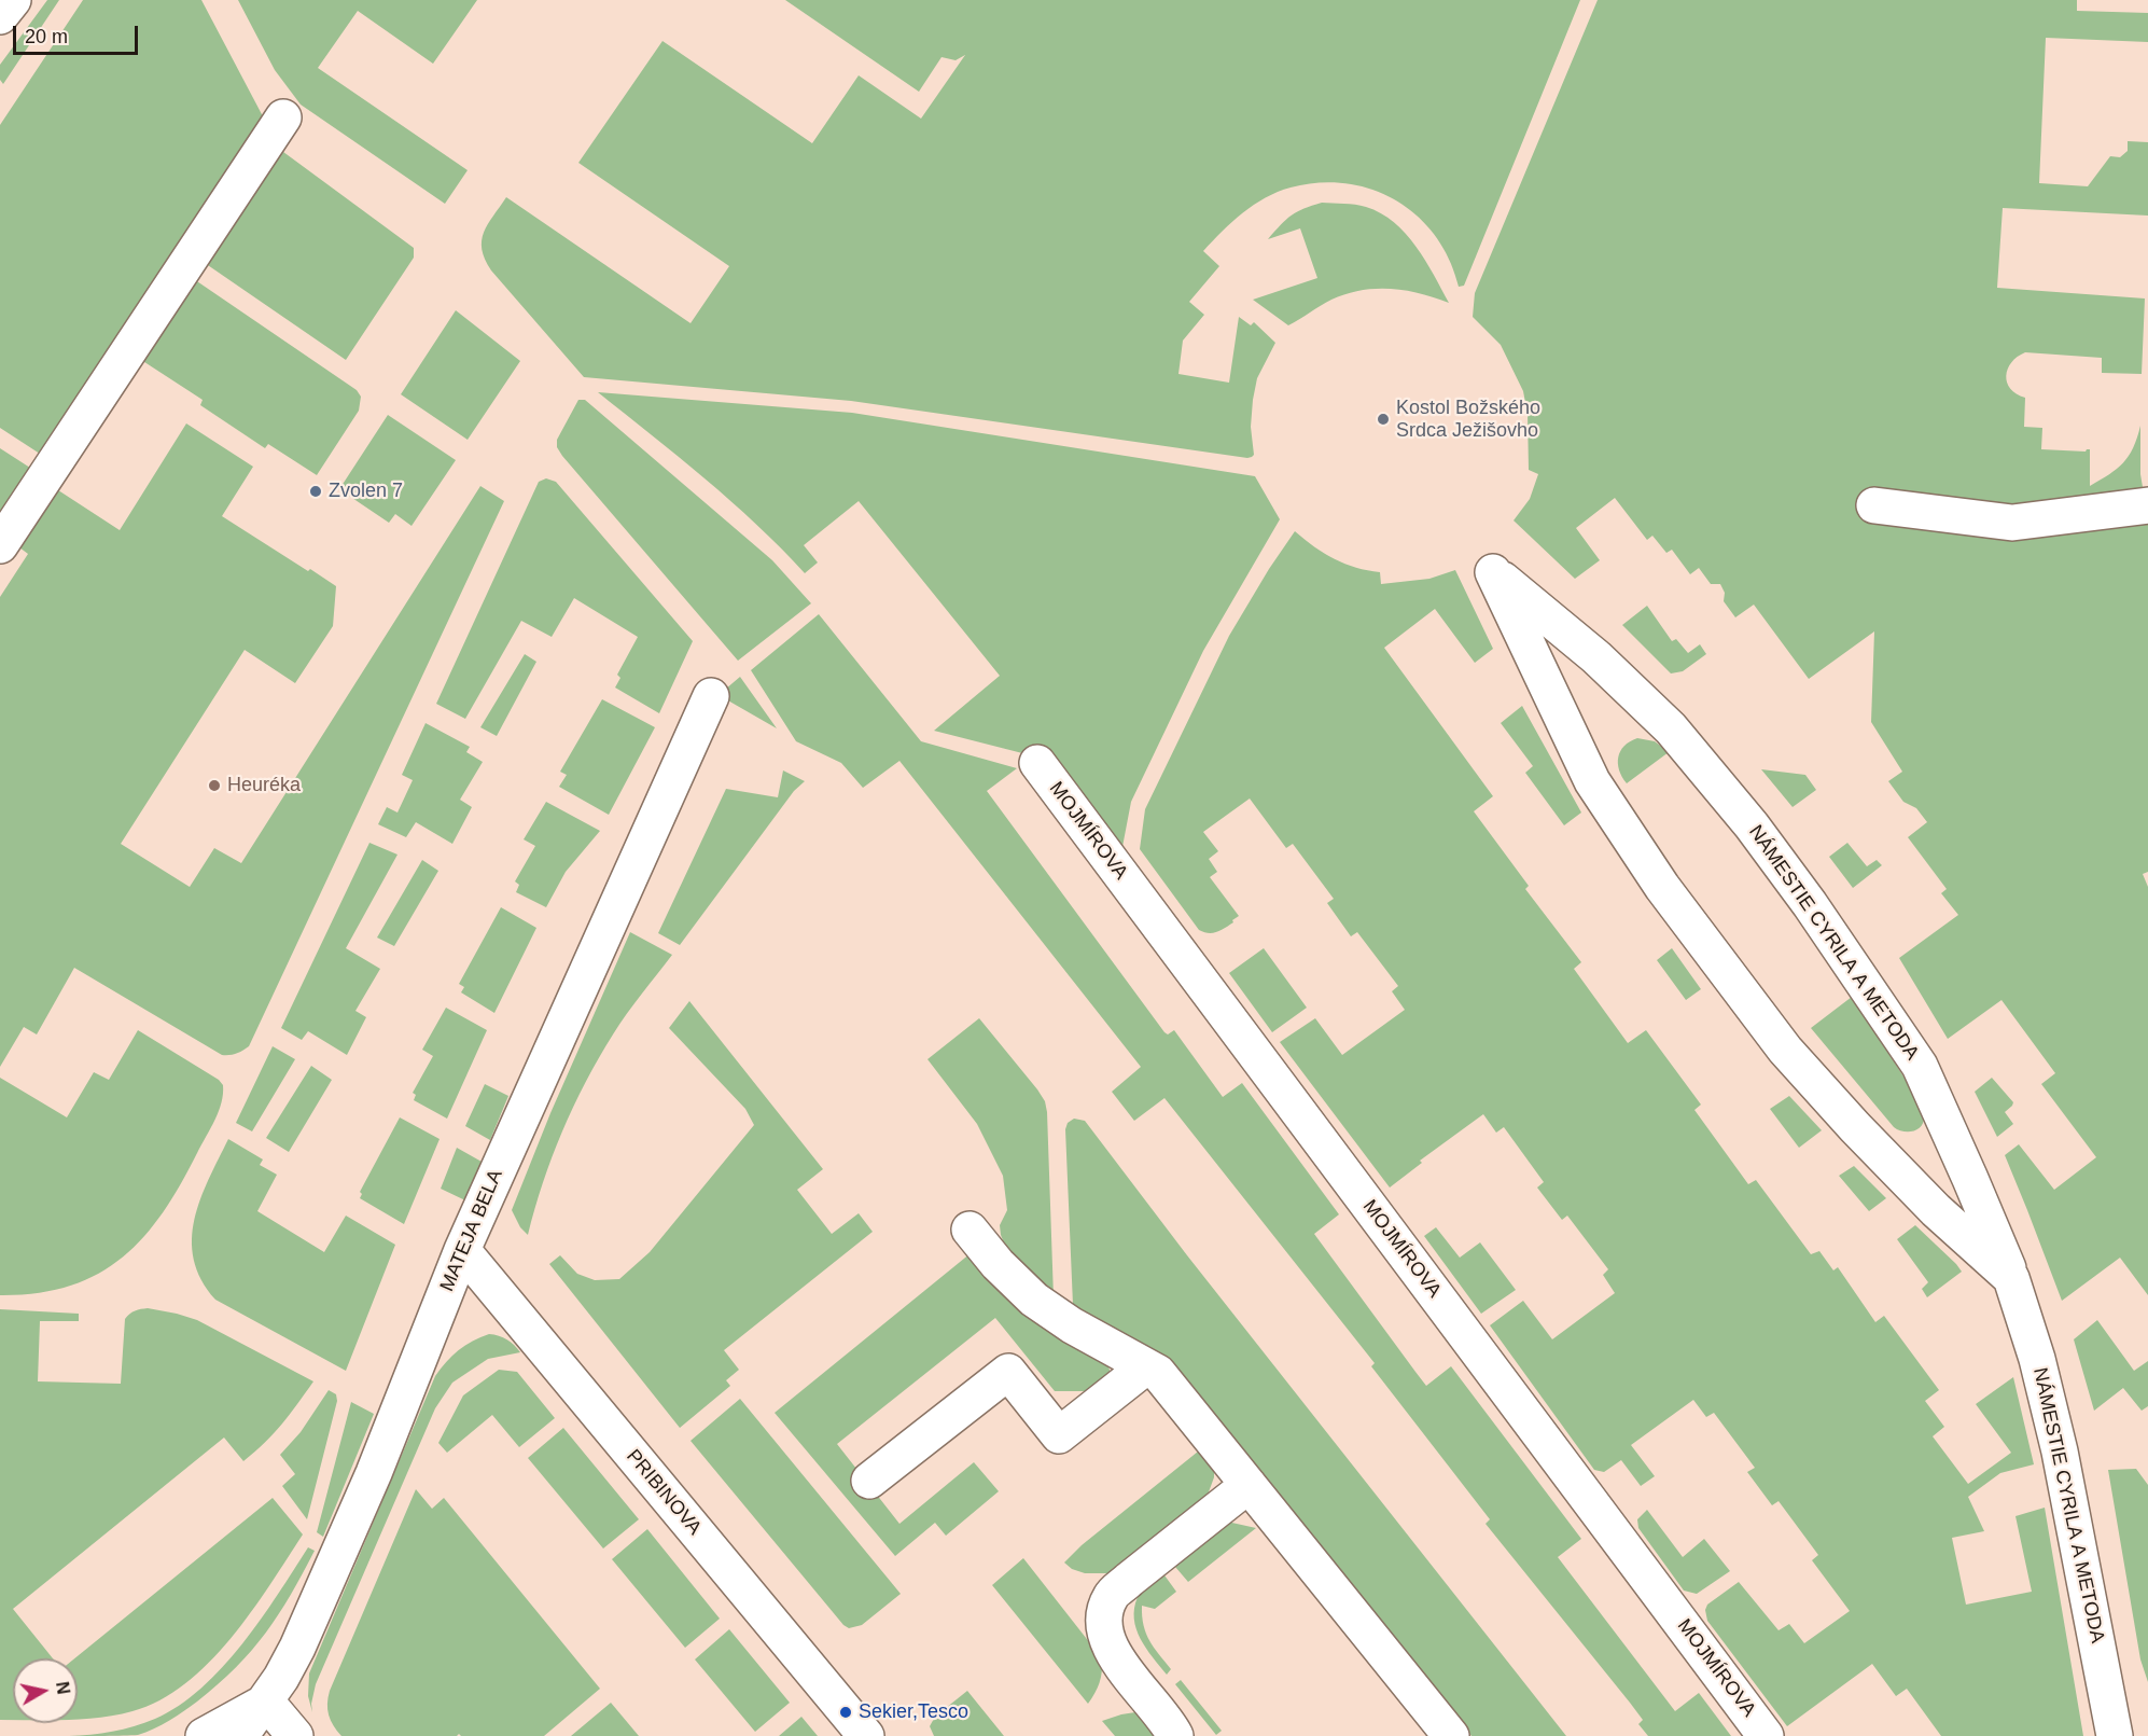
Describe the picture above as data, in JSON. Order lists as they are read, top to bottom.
{
  "streets": {
    "street": [
      "MOJMÍROVA",
      "NÁMESTIE CYRILA A METODA",
      "MATEJA BELA",
      "PRIBINOVA"
    ]
  },
  "crossings": [
    ["MATEJA BELA", "PRIBINOVA"]
  ],
  "places": [
    "Kostol Božského Srdca Ježišovho",
    "Zvolen 7",
    "Heuréka",
    "Sekier,Tesco"
  ],
  "scale_bar": "20 m",
  "north": "right"
}
